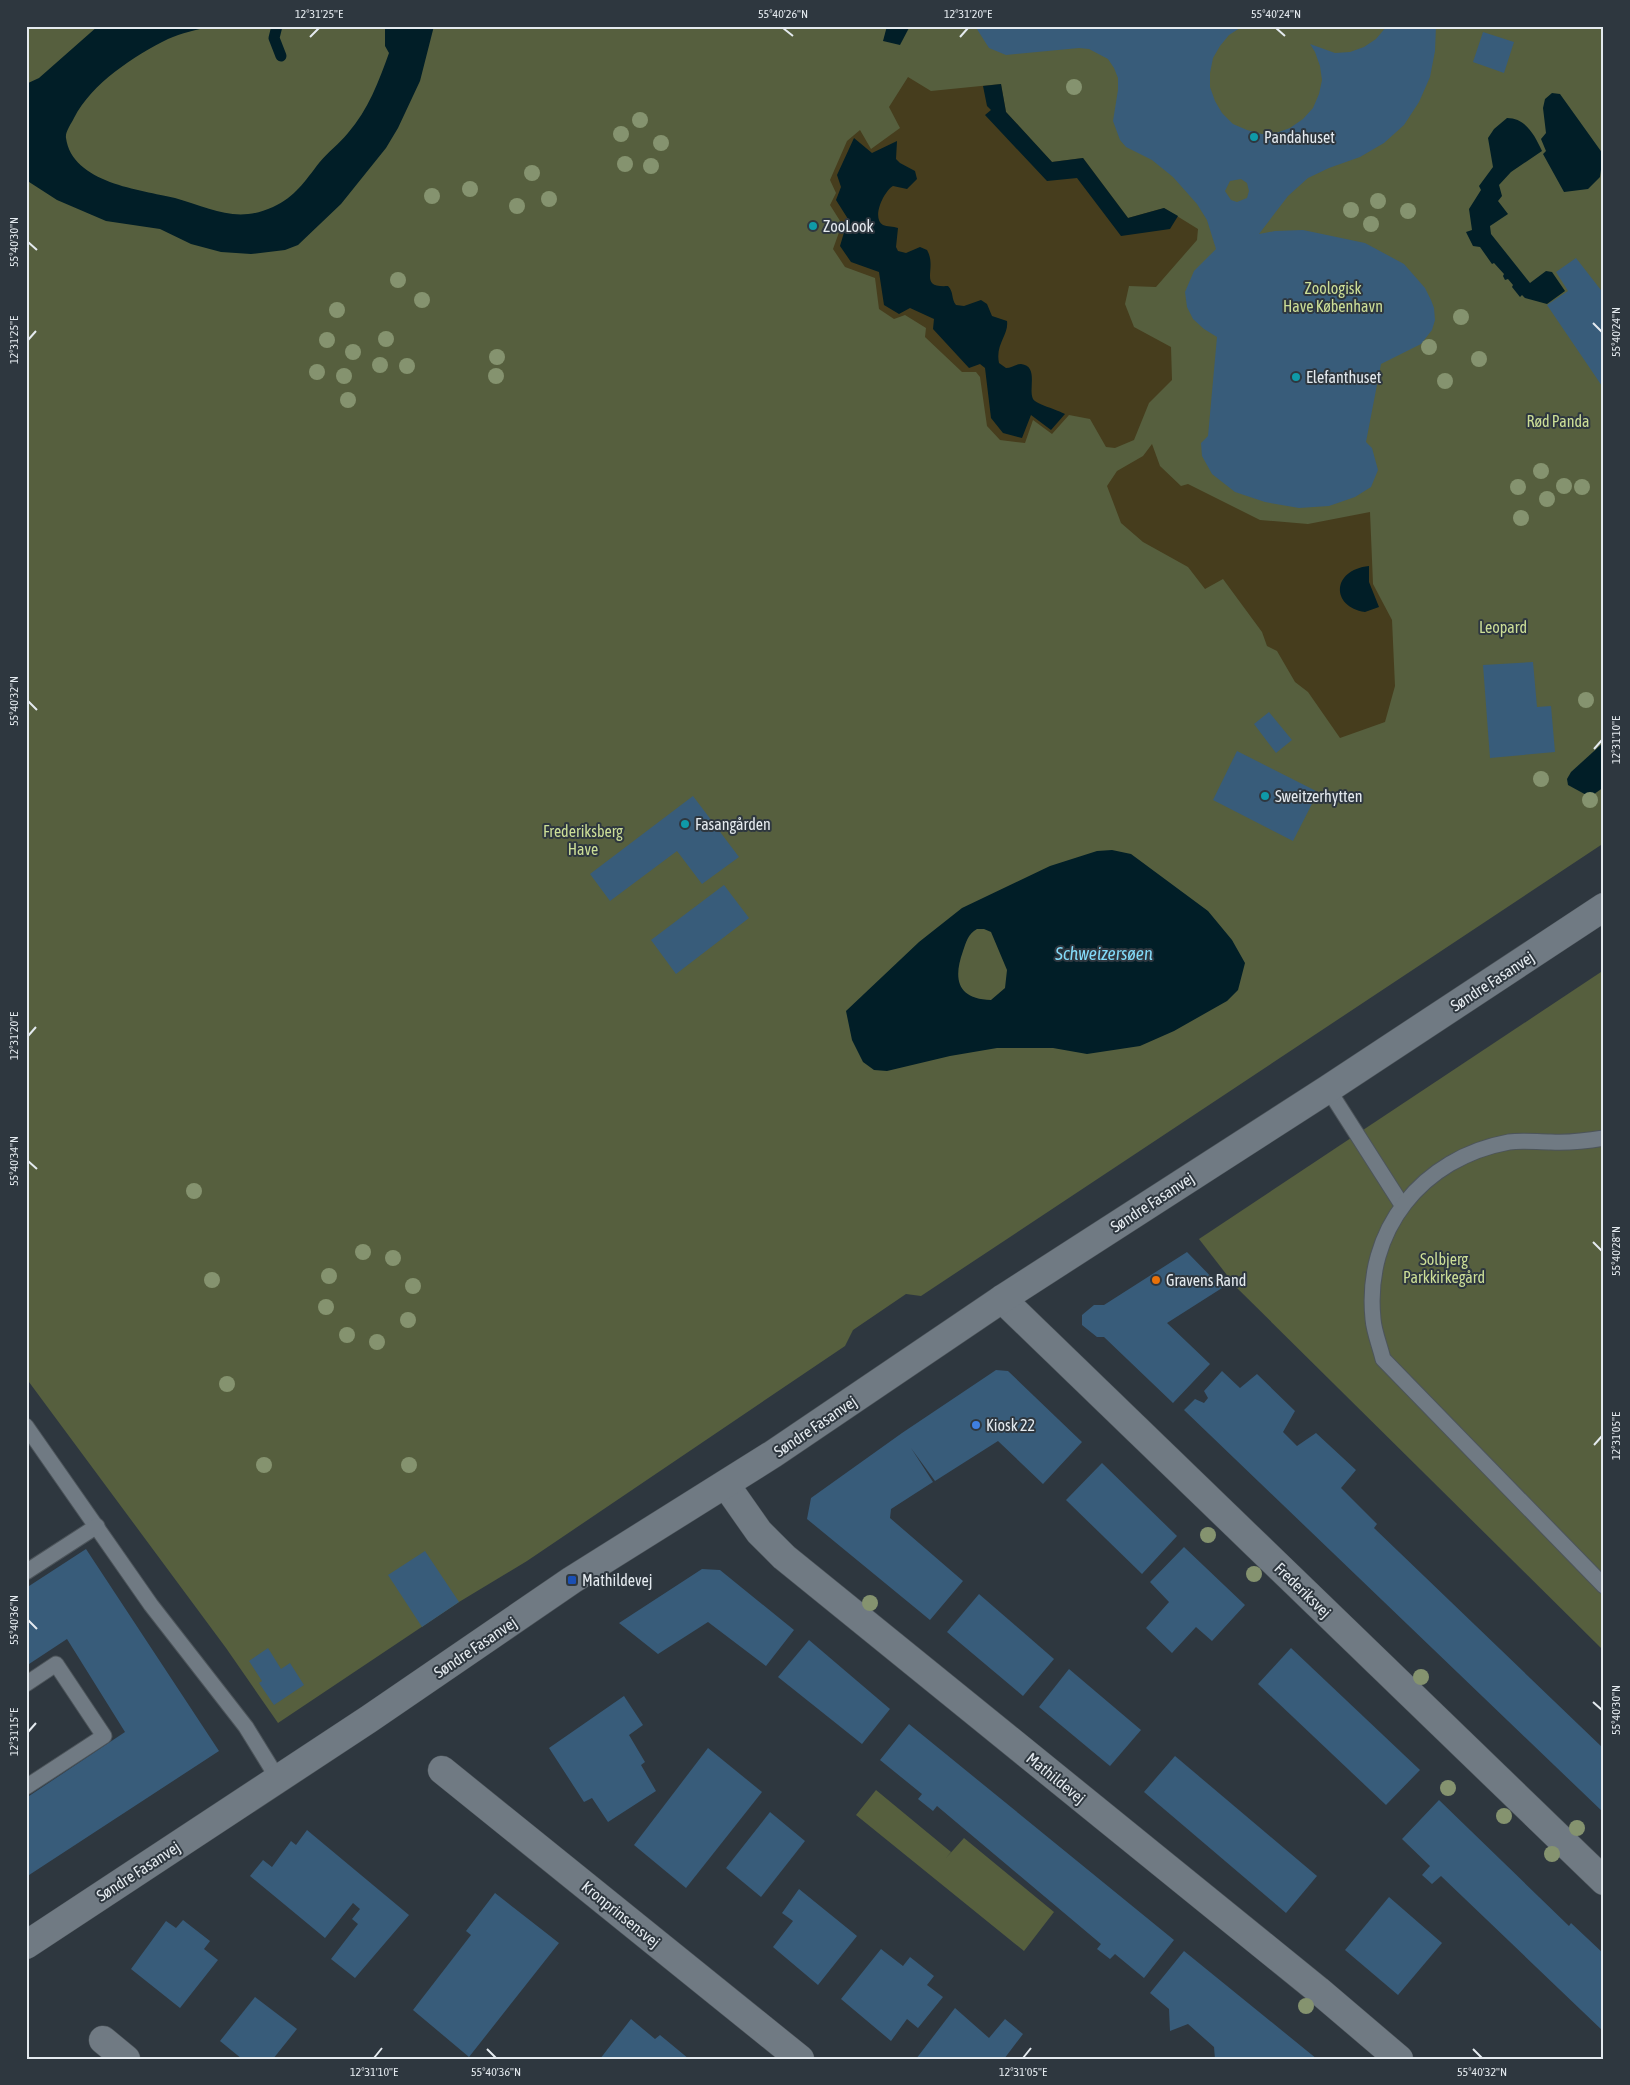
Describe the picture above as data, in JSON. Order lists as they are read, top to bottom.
{
  "streets": {
    "street": [
      "Søndre Fasanvej",
      "Frederiksvej",
      "Mathildevej",
      "Kronprinsensvej"
    ]
  },
  "crossings": [
    ["Søndre Fasanvej", "Frederiksvej"],
    ["Søndre Fasanvej", "Mathildevej"]
  ],
  "water": ["Schweizersøen"],
  "parks": [
    "Zoologisk Have København",
    "Rød Panda",
    "Leopard",
    "Frederiksberg Have",
    "Solbjerg Parkkirkegård"
  ],
  "places": {
    "other": [
      "Pandahuset",
      "ZooLook",
      "Elefanthuset",
      "Sweitzerhytten",
      "Fasangården",
      "Gravens Rand",
      "Kiosk 22"
    ],
    "transit": ["Mathildevej"]
  },
  "coordinates": [
    "12°31'25\"E",
    "55°40'26\"N",
    "12°31'20\"E",
    "55°40'24\"N",
    "55°40'30\"N",
    "55°40'32\"N",
    "12°31'10\"E",
    "55°40'34\"N",
    "55°40'28\"N",
    "12°31'05\"E",
    "55°40'36\"N",
    "12°31'15\"E"
  ]
}
